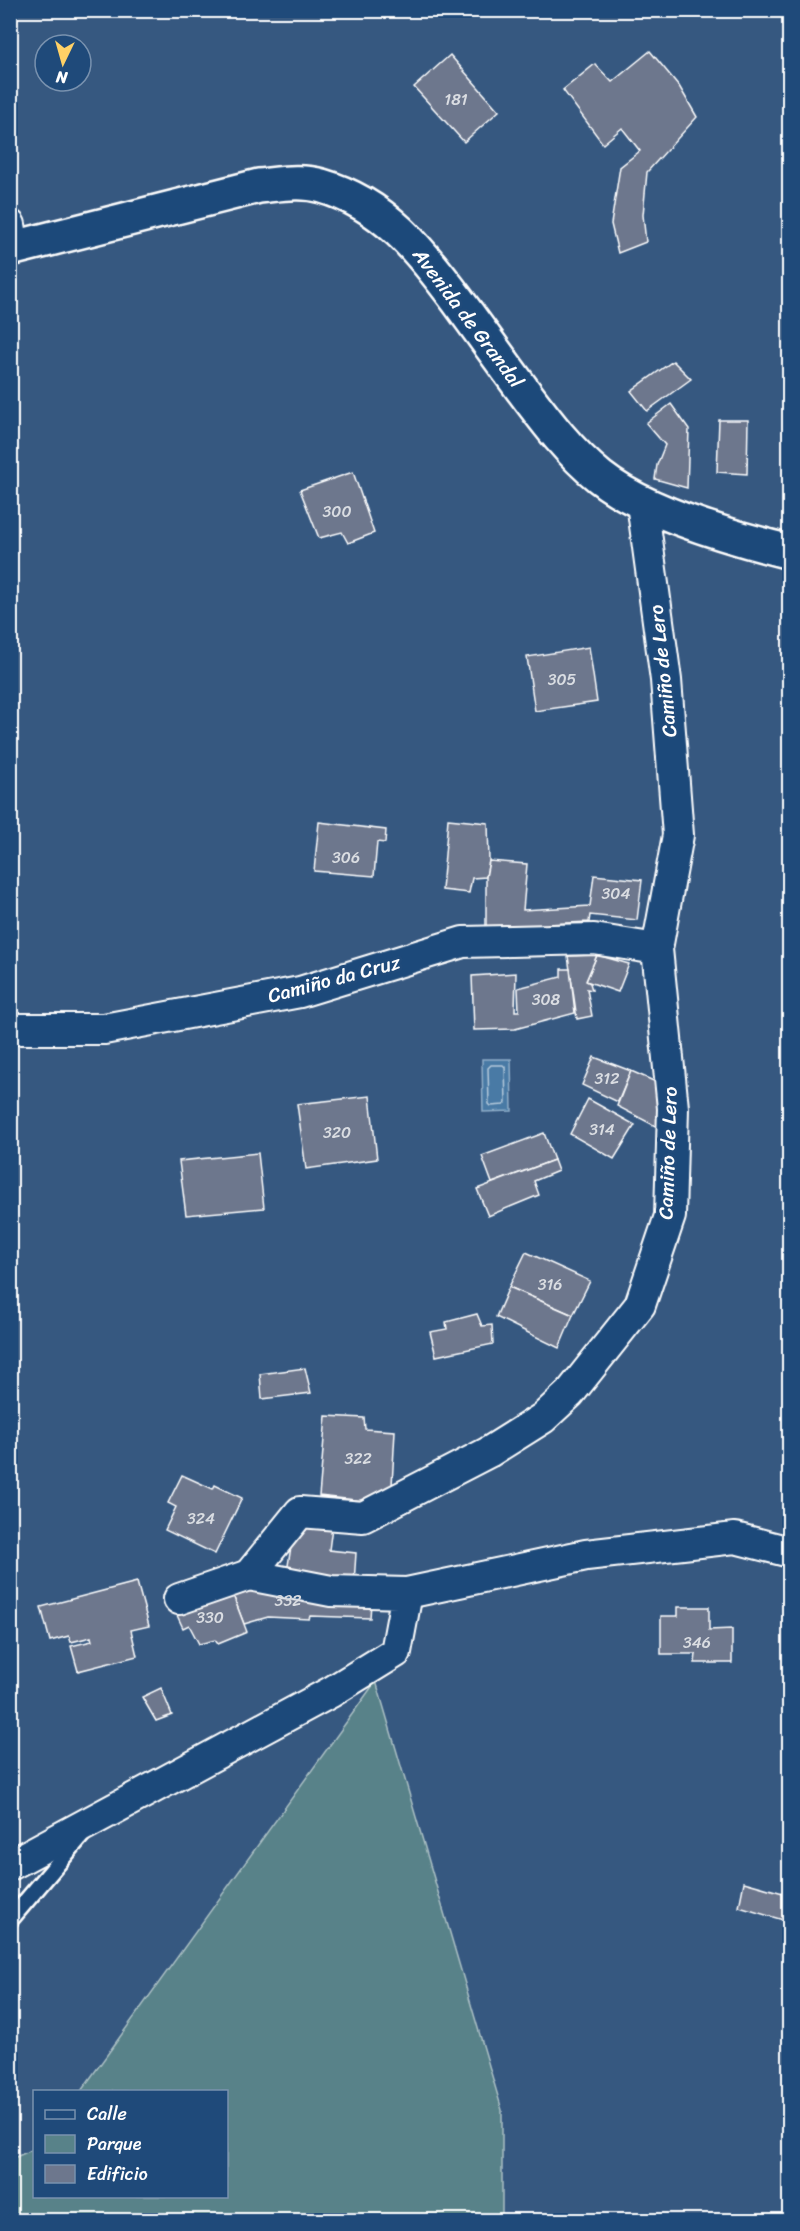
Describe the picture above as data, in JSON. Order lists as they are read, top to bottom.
{
  "streets": {
    "street": ["Avenida de Grandal", "Camiño de Lero", "Camiño da Cruz"]
  },
  "crossings": [
    ["Avenida de Grandal", "Camiño de Lero"],
    ["Camiño de Lero", "Camiño da Cruz"]
  ],
  "house_numbers": [
    "181",
    "300",
    "305",
    "306",
    "304",
    "308",
    "312",
    "314",
    "320",
    "316",
    "322",
    "324",
    "332",
    "330",
    "346"
  ],
  "legend": ["Calle", "Parque", "Edificio"],
  "north": "bottom"
}
